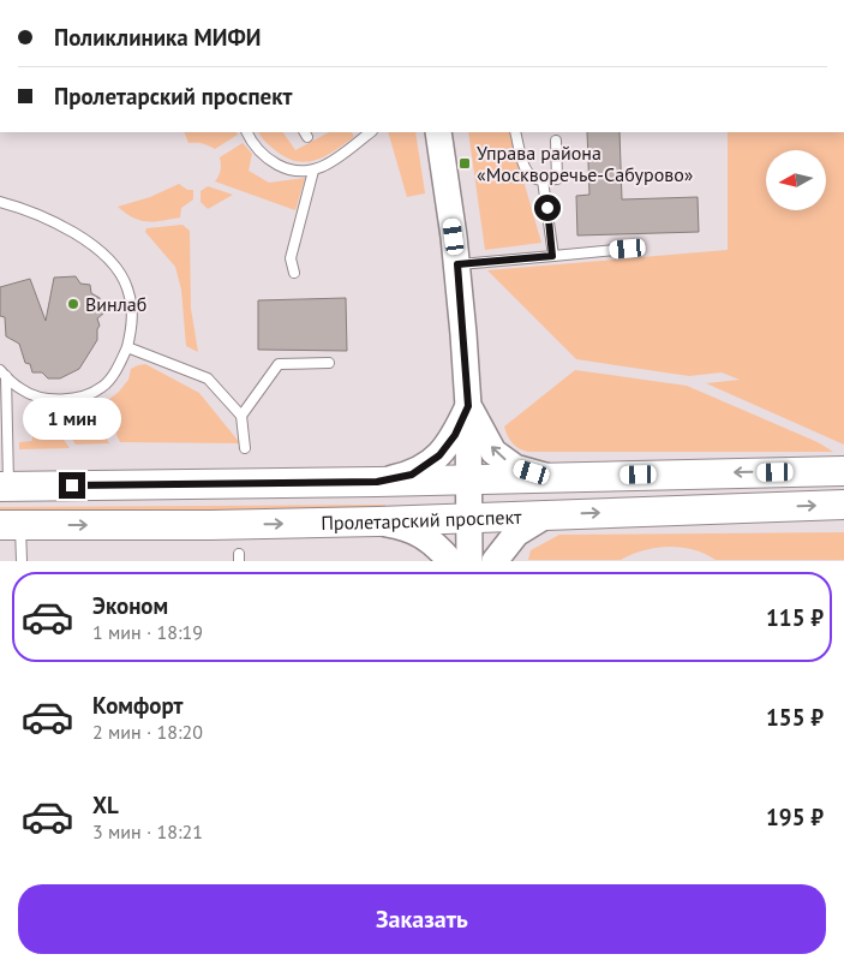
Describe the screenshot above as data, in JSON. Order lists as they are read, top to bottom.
{
  "streets": {
    "main road": ["Пролетарский проспект"]
  },
  "places": {
    "transit": ["Управа района «Москворечье-Сабурово»"],
    "other": ["Винлаб"]
  },
  "north": "left",
  "page": {
    "banner": ["Поликлиника МИФИ", "Пролетарский проспект"],
    "bubble": "1 мин",
    "list": [
      {
        "name": "Эконом",
        "note": "1 мин · 18:19",
        "value": "115 ₽"
      },
      {
        "name": "Комфорт",
        "note": "2 мин · 18:20",
        "value": "155 ₽"
      },
      {
        "name": "XL",
        "note": "3 мин · 18:21",
        "value": "195 ₽"
      }
    ],
    "buttons": "Заказать"
  }
}
